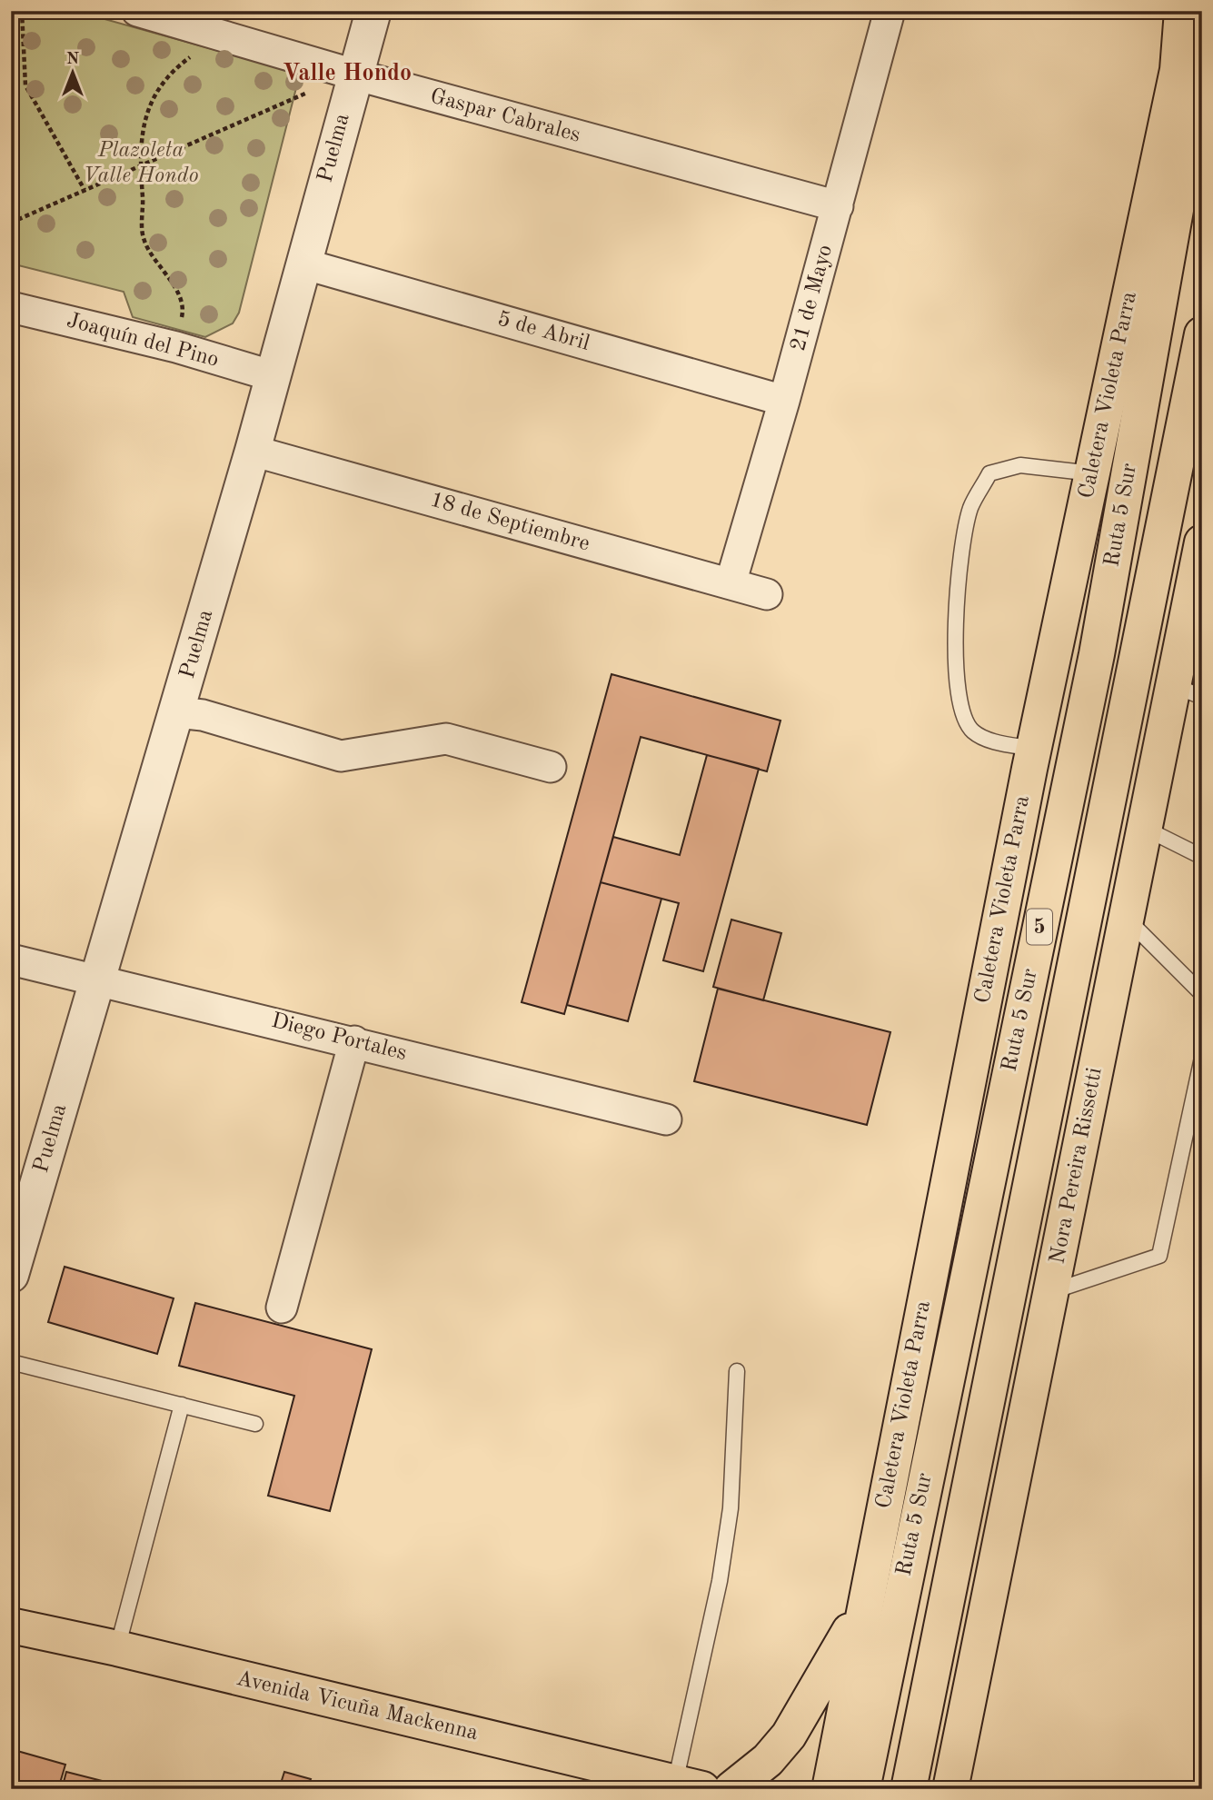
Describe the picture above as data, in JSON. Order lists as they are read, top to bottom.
{
  "streets": {
    "main road": [
      "Caletera Violeta Parra",
      "Ruta 5 Sur",
      "5",
      "Nora Pereira Rissetti",
      "Avenida Vicuña Mackenna"
    ],
    "street": [
      "Gaspar Cabrales",
      "Puelma",
      "21 de Mayo",
      "5 de Abril",
      "Joaquín del Pino",
      "18 de Septiembre",
      "Diego Portales"
    ]
  },
  "crossings": [
    ["Gaspar Cabrales", "Puelma"],
    ["Gaspar Cabrales", "21 de Mayo"],
    ["Puelma", "5 de Abril"],
    ["Puelma", "Joaquín del Pino"],
    ["Puelma", "18 de Septiembre"],
    ["Puelma", "Diego Portales"],
    ["21 de Mayo", "5 de Abril"],
    ["21 de Mayo", "18 de Septiembre"]
  ],
  "districts": ["Valle Hondo"],
  "parks": ["Plazoleta Valle Hondo"],
  "north": "top"
}
